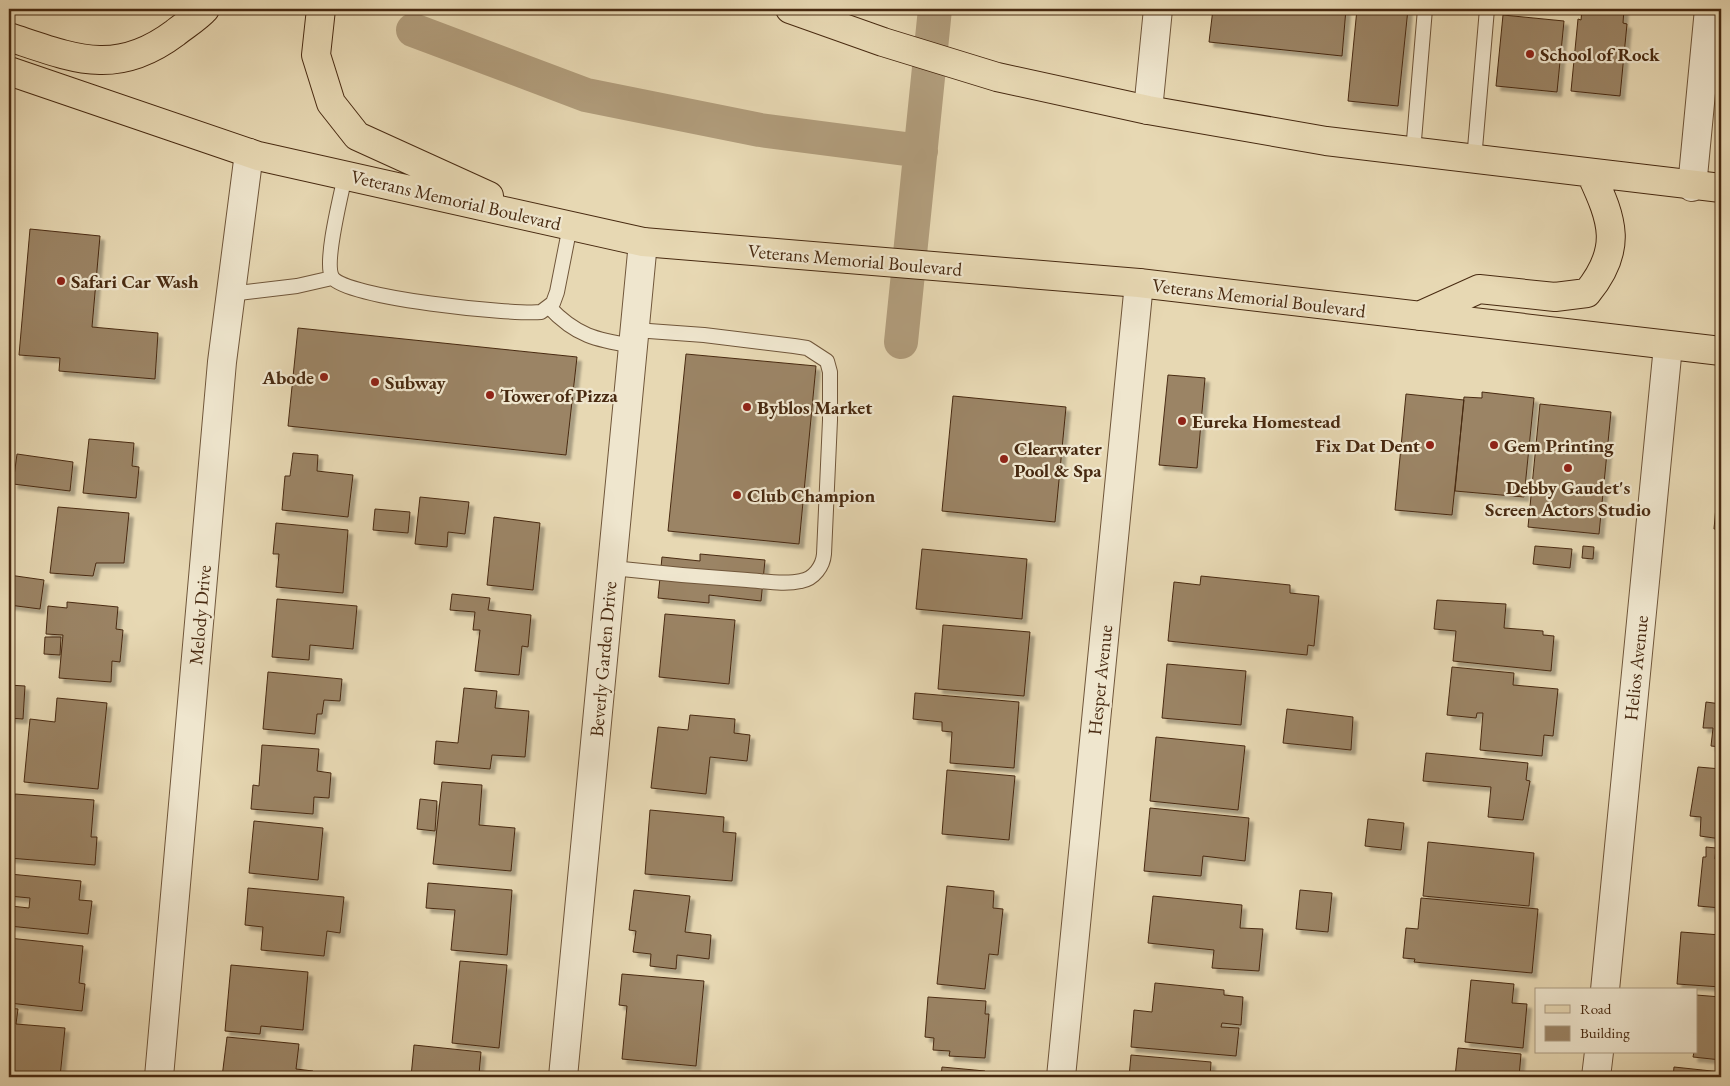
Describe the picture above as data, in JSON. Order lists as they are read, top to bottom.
{
  "streets": {
    "main road": ["Veterans Memorial Boulevard"],
    "street": [
      "Melody Drive",
      "Beverly Garden Drive",
      "Helios Avenue",
      "Hesper Avenue"
    ]
  },
  "crossings": [
    ["Veterans Memorial Boulevard", "Melody Drive"],
    ["Veterans Memorial Boulevard", "Beverly Garden Drive"],
    ["Veterans Memorial Boulevard", "Helios Avenue"],
    ["Veterans Memorial Boulevard", "Hesper Avenue"]
  ],
  "places": [
    "School of Rock",
    "Safari Car Wash",
    "Abode",
    "Subway",
    "Tower of Pizza",
    "Byblos Market",
    "Eureka Homestead",
    "Fix Dat Dent",
    "Gem Printing",
    "Clearwater Pool & Spa",
    "Debby Gaudet's Screen Actors Studio",
    "Club Champion"
  ],
  "legend": ["Road", "Building"]
}
